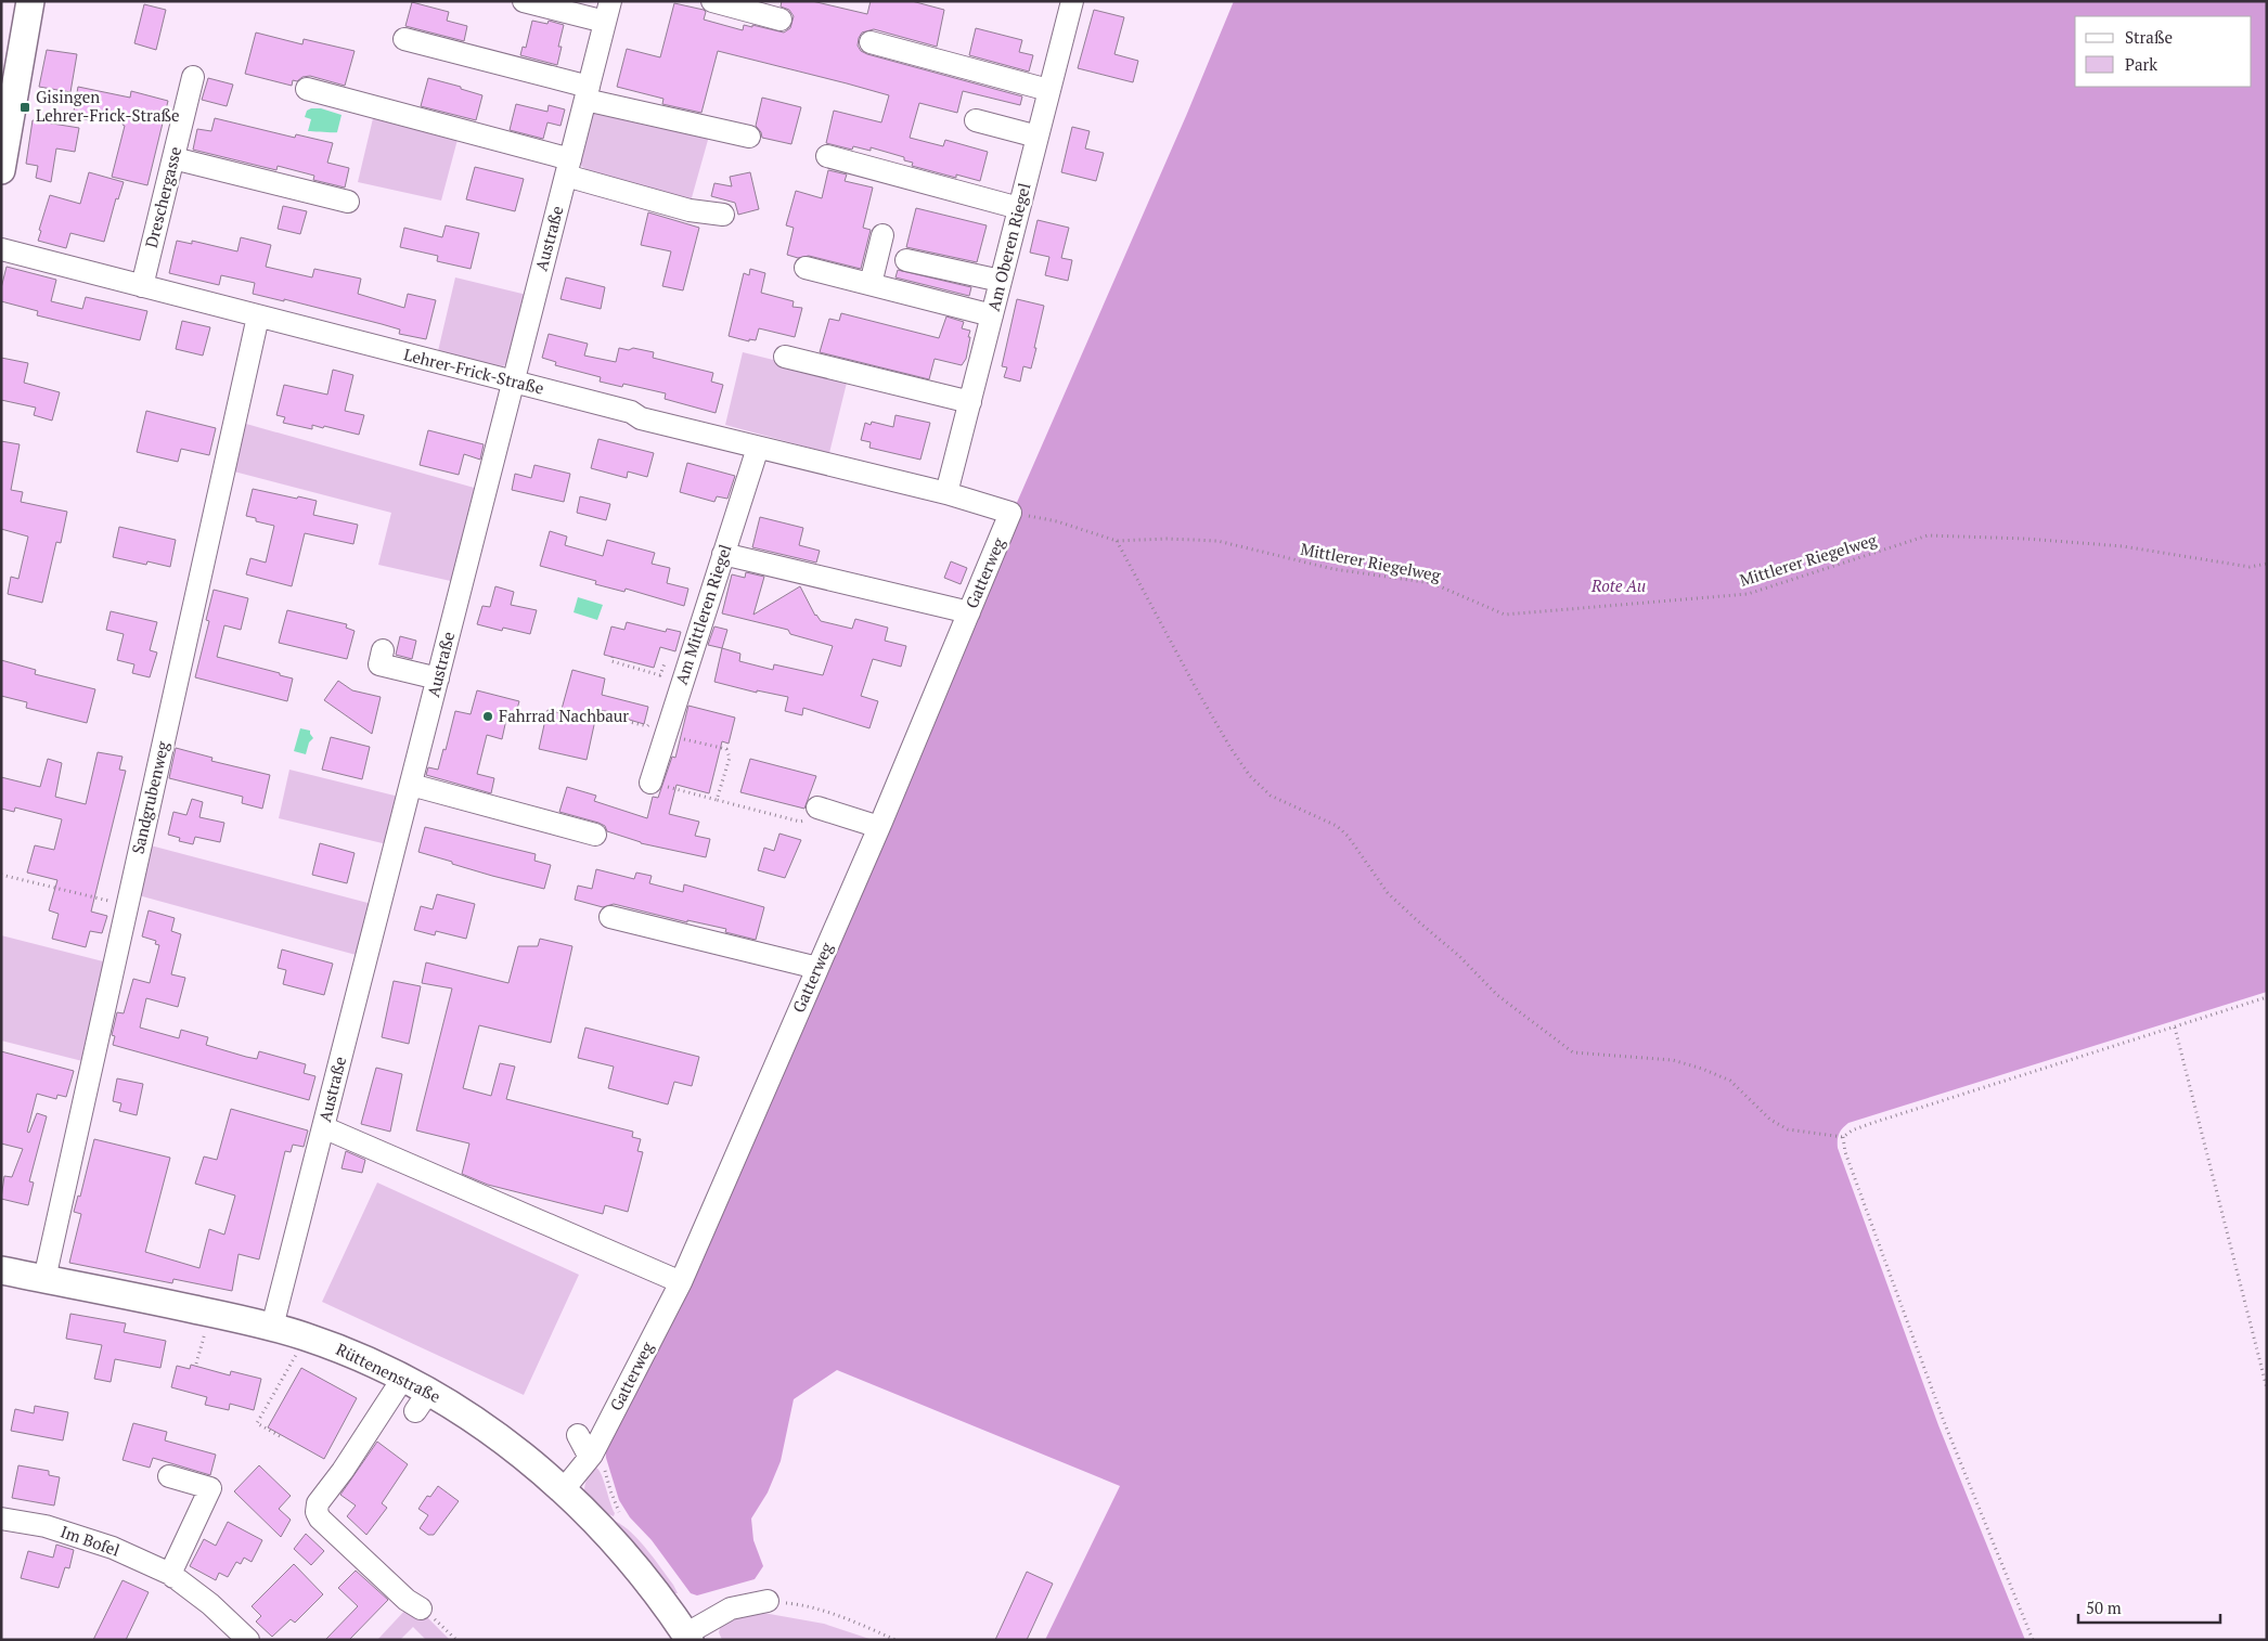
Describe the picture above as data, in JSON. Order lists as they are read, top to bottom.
{
  "streets": {
    "main road": ["Rüttenenstraße"],
    "street": [
      "Dreschergasse",
      "Austraße",
      "Am Oberen Riegel",
      "Lehrer-Frick-Straße",
      "Gatterweg",
      "Am Mittleren Riegel",
      "Sandgrubenweg",
      "Im Bofel"
    ],
    "path": ["Mittlerer Riegelweg"]
  },
  "crossings": [
    ["Dreschergasse", "Lehrer-Frick-Straße"],
    ["Austraße", "Lehrer-Frick-Straße"],
    ["Austraße", "Rüttenenstraße"],
    ["Am Oberen Riegel", "Lehrer-Frick-Straße"],
    ["Lehrer-Frick-Straße", "Am Mittleren Riegel"],
    ["Lehrer-Frick-Straße", "Sandgrubenweg"],
    ["Mittlerer Riegelweg", "Gatterweg"],
    ["Gatterweg", "Rüttenenstraße"],
    ["Sandgrubenweg", "Rüttenenstraße"]
  ],
  "parks": ["Rote Au"],
  "places": {
    "transit": ["Gisingen Lehrer-Frick-Straße"],
    "other": ["Fahrrad Nachbaur"]
  },
  "legend": ["Straße", "Park"],
  "scale_bar": "50 m"
}
